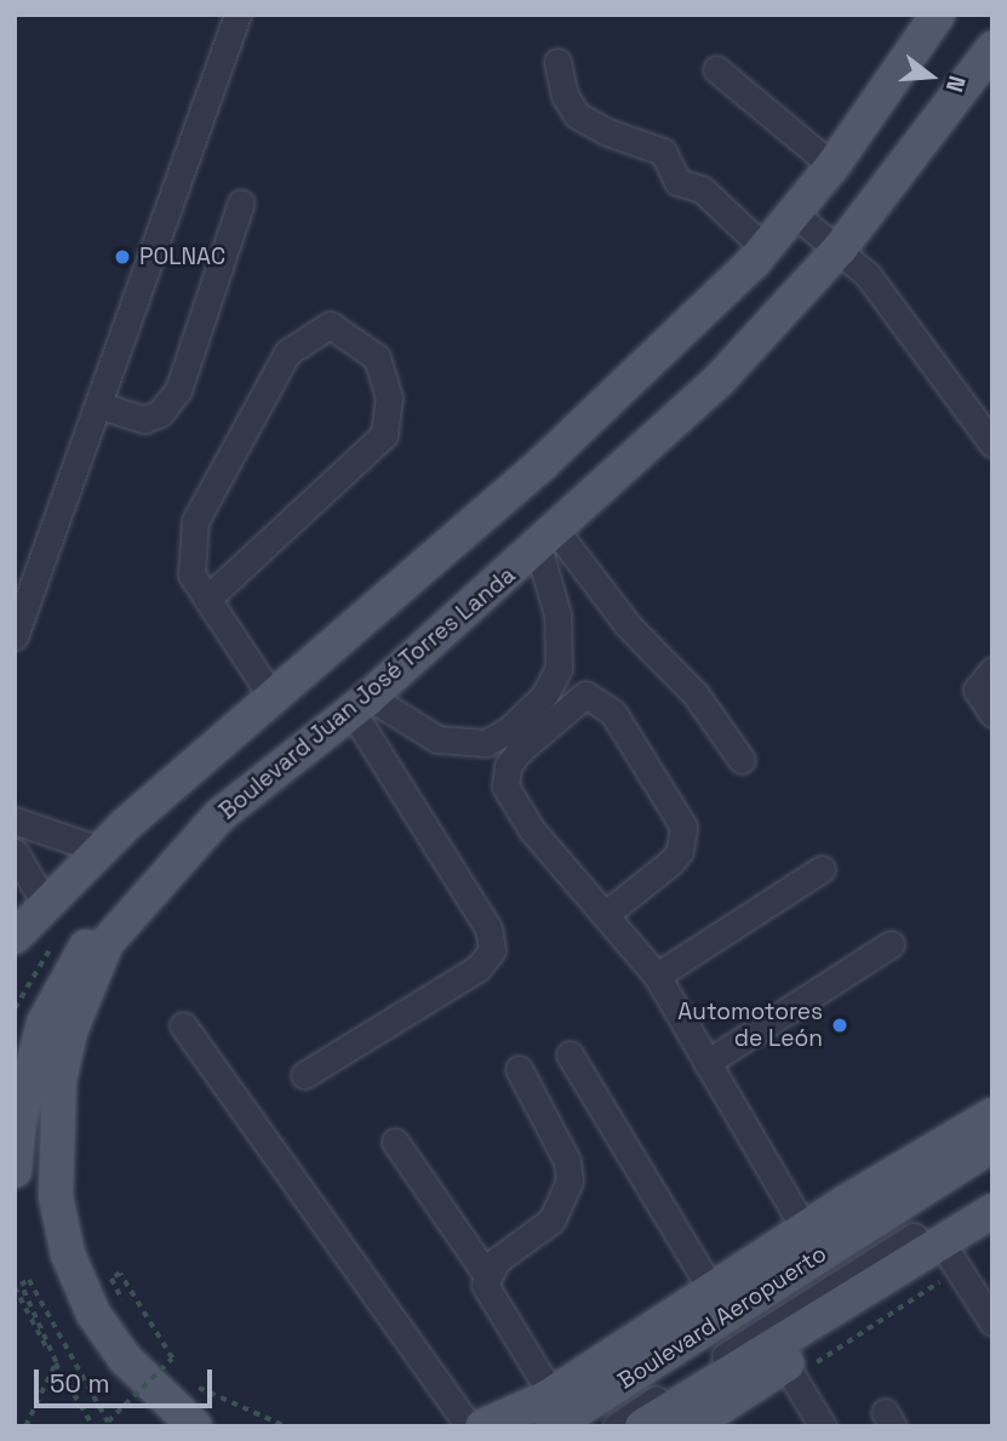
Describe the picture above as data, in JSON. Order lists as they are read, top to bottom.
{
  "streets": {
    "main road": ["Boulevard Juan José Torres Landa", "Boulevard Aeropuerto"]
  },
  "places": ["POLNAC", "Automotores de León"],
  "scale_bar": "50 m",
  "north": "right"
}
